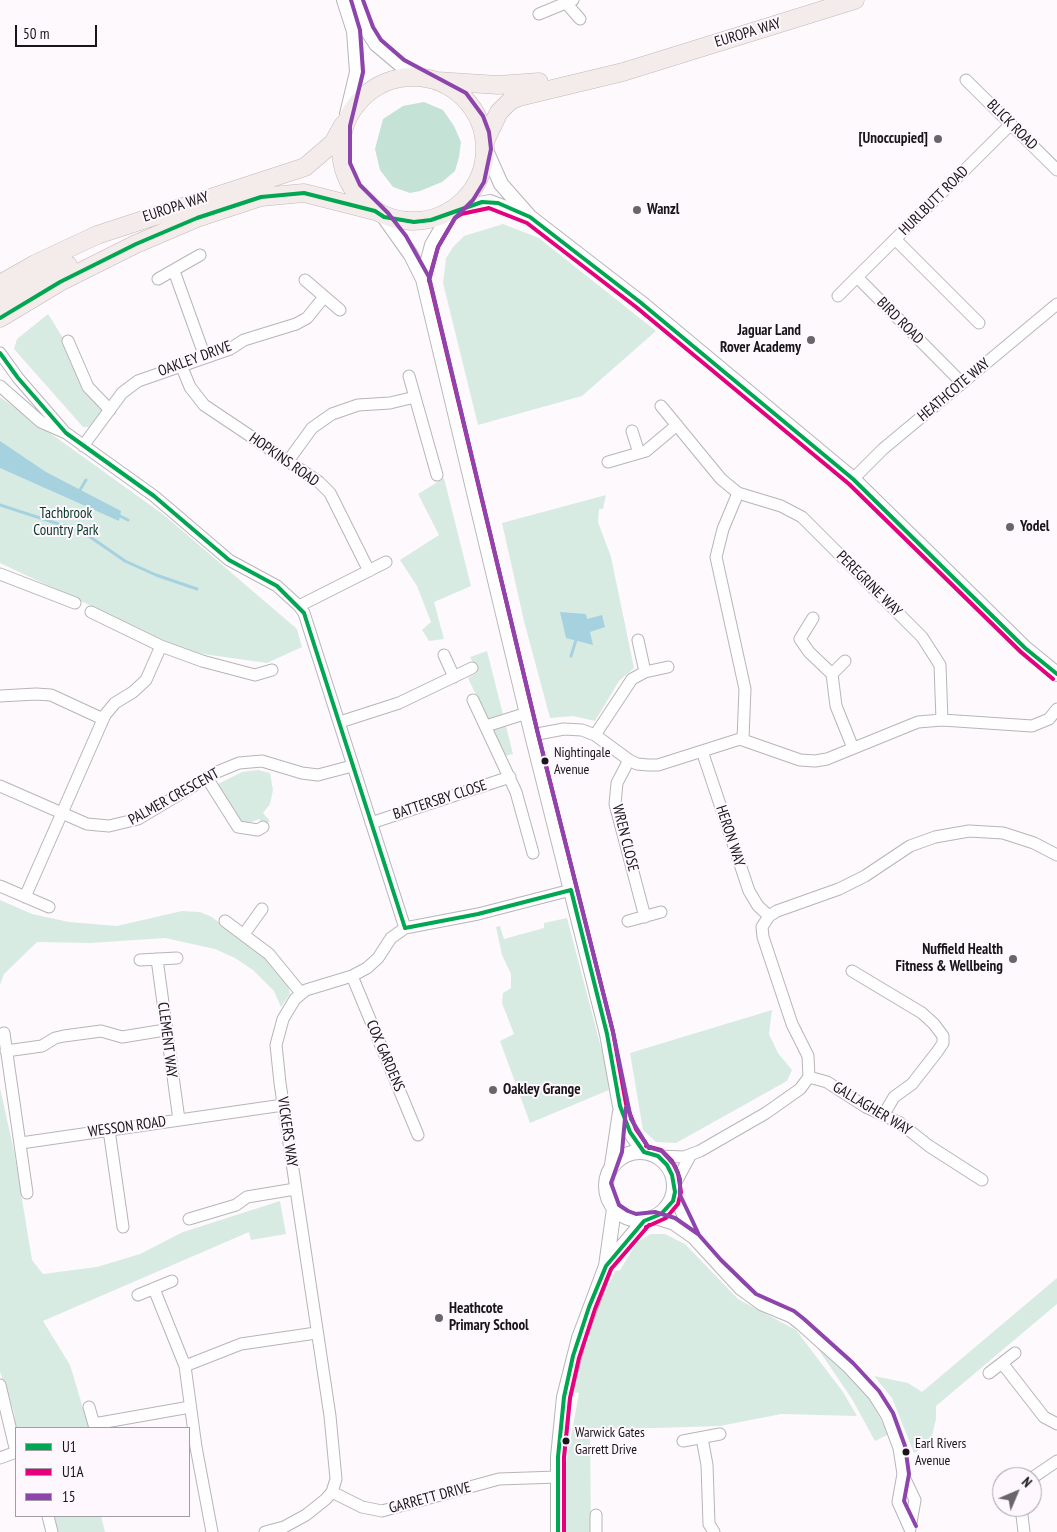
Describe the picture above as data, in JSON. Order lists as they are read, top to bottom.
{
  "streets": {
    "highway": ["EUROPA WAY"],
    "street": [
      "BLICK ROAD",
      "HURLBUTT ROAD",
      "BIRD ROAD",
      "OAKLEY DRIVE",
      "HEATHCOTE WAY",
      "HOPKINS ROAD",
      "PEREGRINE WAY",
      "PALMER CRESCENT",
      "BATTERSBY CLOSE",
      "HERON WAY",
      "WREN CLOSE",
      "CLEMENT WAY",
      "COX GARDENS",
      "GALLAGHER WAY",
      "WESSON ROAD",
      "VICKERS WAY",
      "GARRETT DRIVE"
    ]
  },
  "crossings": [
    ["BLICK ROAD", "HURLBUTT ROAD"],
    ["HURLBUTT ROAD", "BIRD ROAD"],
    ["BIRD ROAD", "HEATHCOTE WAY"],
    ["OAKLEY DRIVE", "HOPKINS ROAD"],
    ["CLEMENT WAY", "WESSON ROAD"],
    ["COX GARDENS", "VICKERS WAY"],
    ["WESSON ROAD", "VICKERS WAY"],
    ["VICKERS WAY", "GARRETT DRIVE"]
  ],
  "parks": ["Tachbrook Country Park"],
  "places": [
    "[Unoccupied]",
    "Wanzl",
    "Jaguar Land Rover Academy",
    "Yodel",
    "Nightingale Avenue",
    "Nuffield Health Fitness & Wellbeing",
    "Oakley Grange",
    "Heathcote Primary School",
    "Warwick Gates Garrett Drive",
    "Earl Rivers Avenue"
  ],
  "lines": ["transit line 15", "transit line U1", "transit line U1A"],
  "legend": ["U1", "U1A", "15"],
  "scale_bar": "50 m",
  "north": "top right"
}
